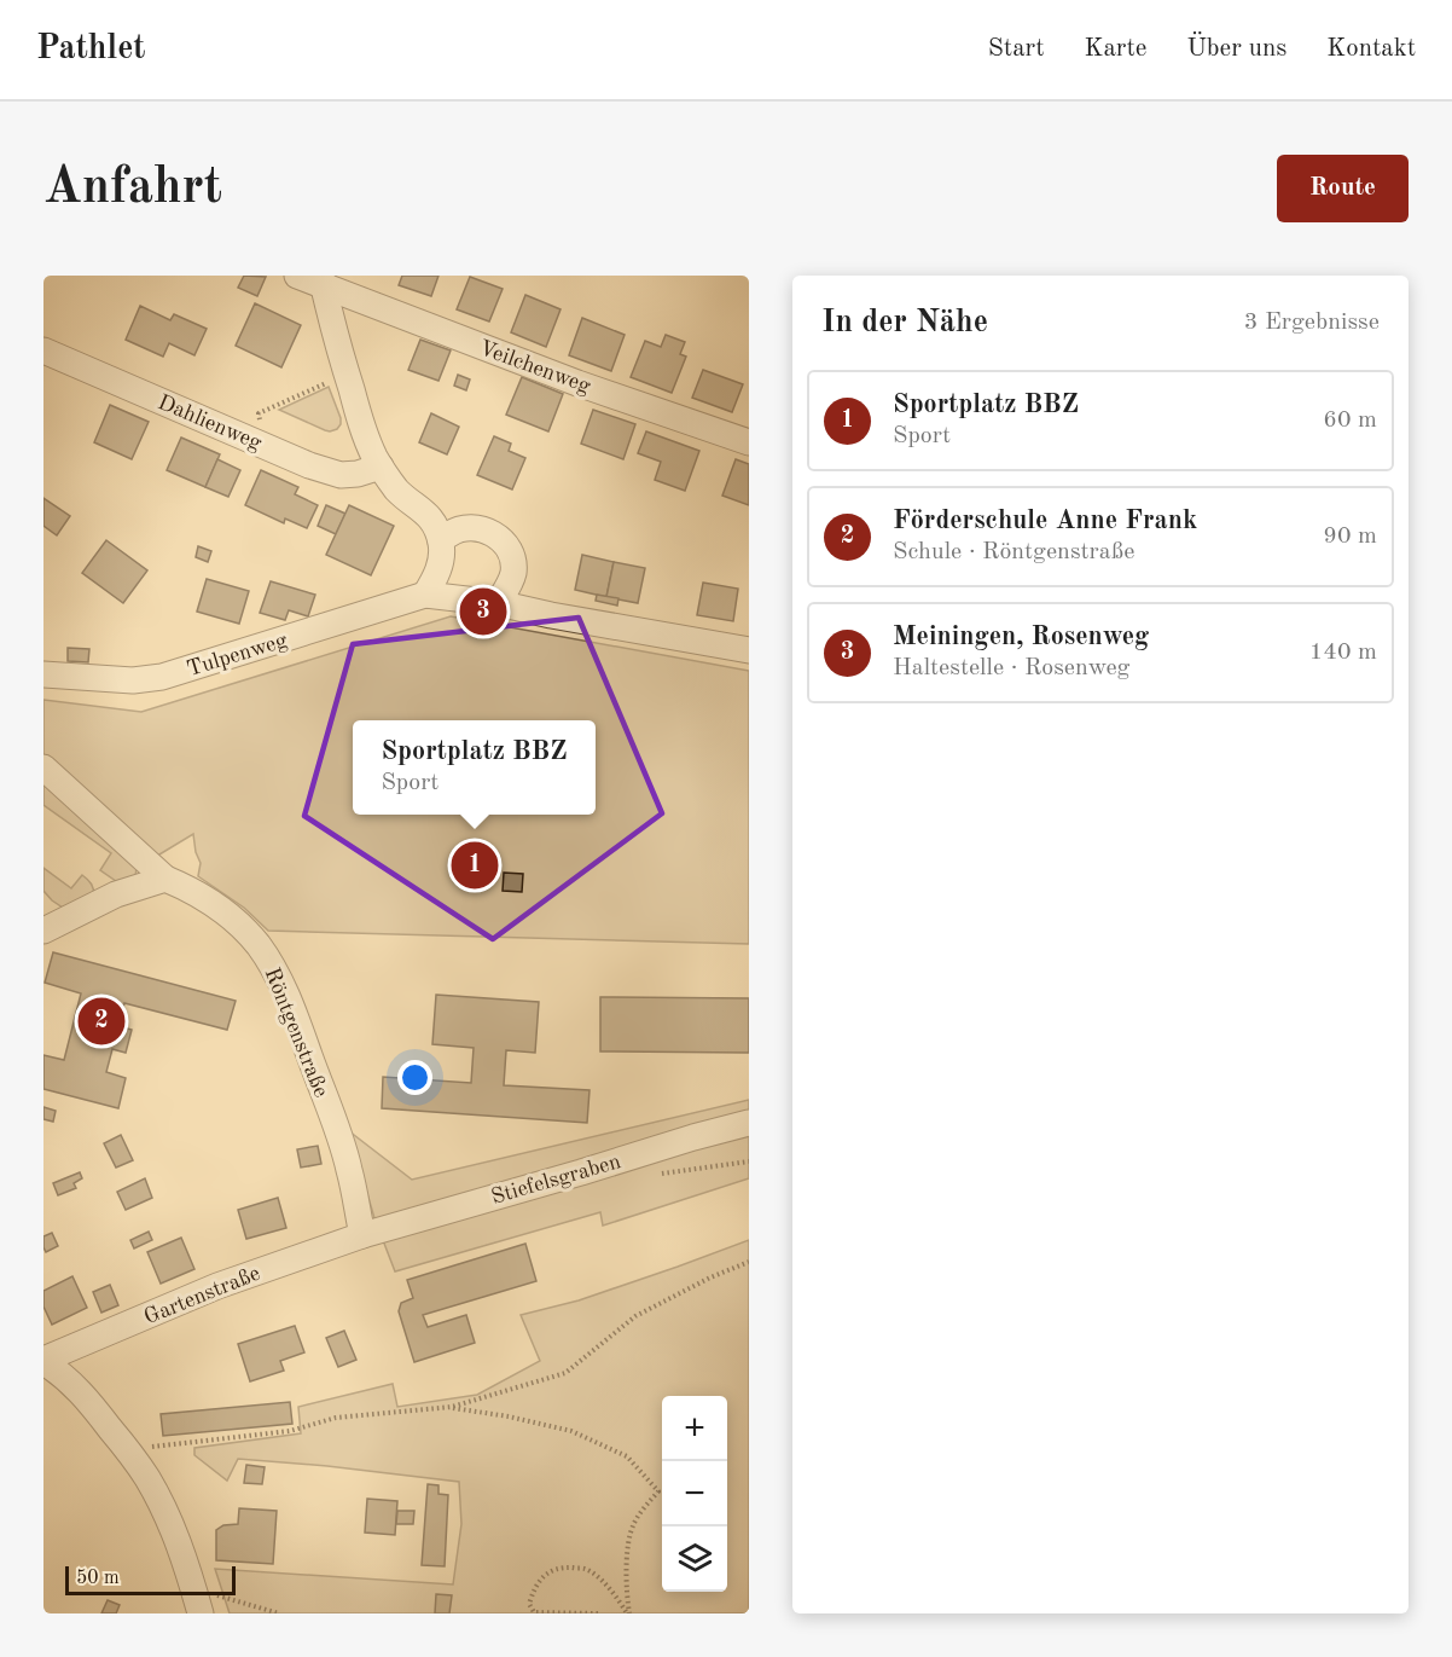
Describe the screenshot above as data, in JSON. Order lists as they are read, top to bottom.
{
  "streets": {
    "street": [
      "Veilchenweg",
      "Dahlienweg",
      "Tulpenweg",
      "Röntgenstraße",
      "Stiefelsgraben",
      "Gartenstraße"
    ]
  },
  "crossings": [
    ["Röntgenstraße", "Stiefelsgraben"],
    ["Röntgenstraße", "Gartenstraße"],
    ["Stiefelsgraben", "Gartenstraße"]
  ],
  "scale_bar": "50 m",
  "page": {
    "header": "Pathlet",
    "nav": [
      "Start",
      "Karte",
      "Über uns",
      "Kontakt"
    ],
    "buttons": "Route",
    "title": "Anfahrt",
    "heading": ["In der Nähe", "3 Ergebnisse"],
    "list": [
      {
        "mark": "1",
        "name": "Sportplatz BBZ",
        "note": "Sport",
        "value": "60 m"
      },
      {
        "mark": "2",
        "name": "Förderschule Anne Frank",
        "note": "Schule · Röntgenstraße",
        "value": "90 m"
      },
      {
        "mark": "3",
        "name": "Meiningen, Rosenweg",
        "note": "Haltestelle · Rosenweg",
        "value": "140 m"
      }
    ],
    "pins": ["3", "1", "2"],
    "popup": ["Sportplatz BBZ", "Sport"],
    "map_buttons": ["+", "−"],
    "scale": "50 m"
  }
}
